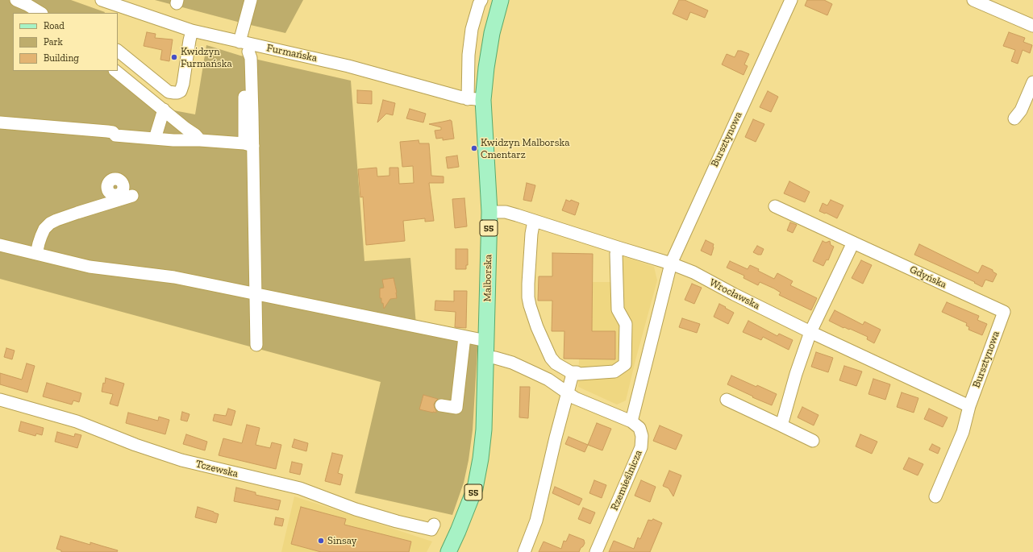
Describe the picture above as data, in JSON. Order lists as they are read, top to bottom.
{
  "streets": {
    "main road": ["55", "Malborska"],
    "street": [
      "Furmańska",
      "Bursztynowa",
      "Gdyńska",
      "Wrocławska",
      "Tczewska",
      "Rzemieślnicza"
    ]
  },
  "crossings": [
    ["Furmańska", "Malborska"],
    ["Bursztynowa", "Gdyńska"],
    ["Bursztynowa", "Wrocławska"],
    ["Bursztynowa", "Rzemieślnicza"],
    ["Malborska", "Wrocławska"],
    ["Malborska", "Rzemieślnicza"]
  ],
  "places": ["Kwidzyn Furmańska", "Kwidzyn Malborska Cmentarz", "Sinsay"],
  "legend": ["Road", "Park", "Building"]
}
